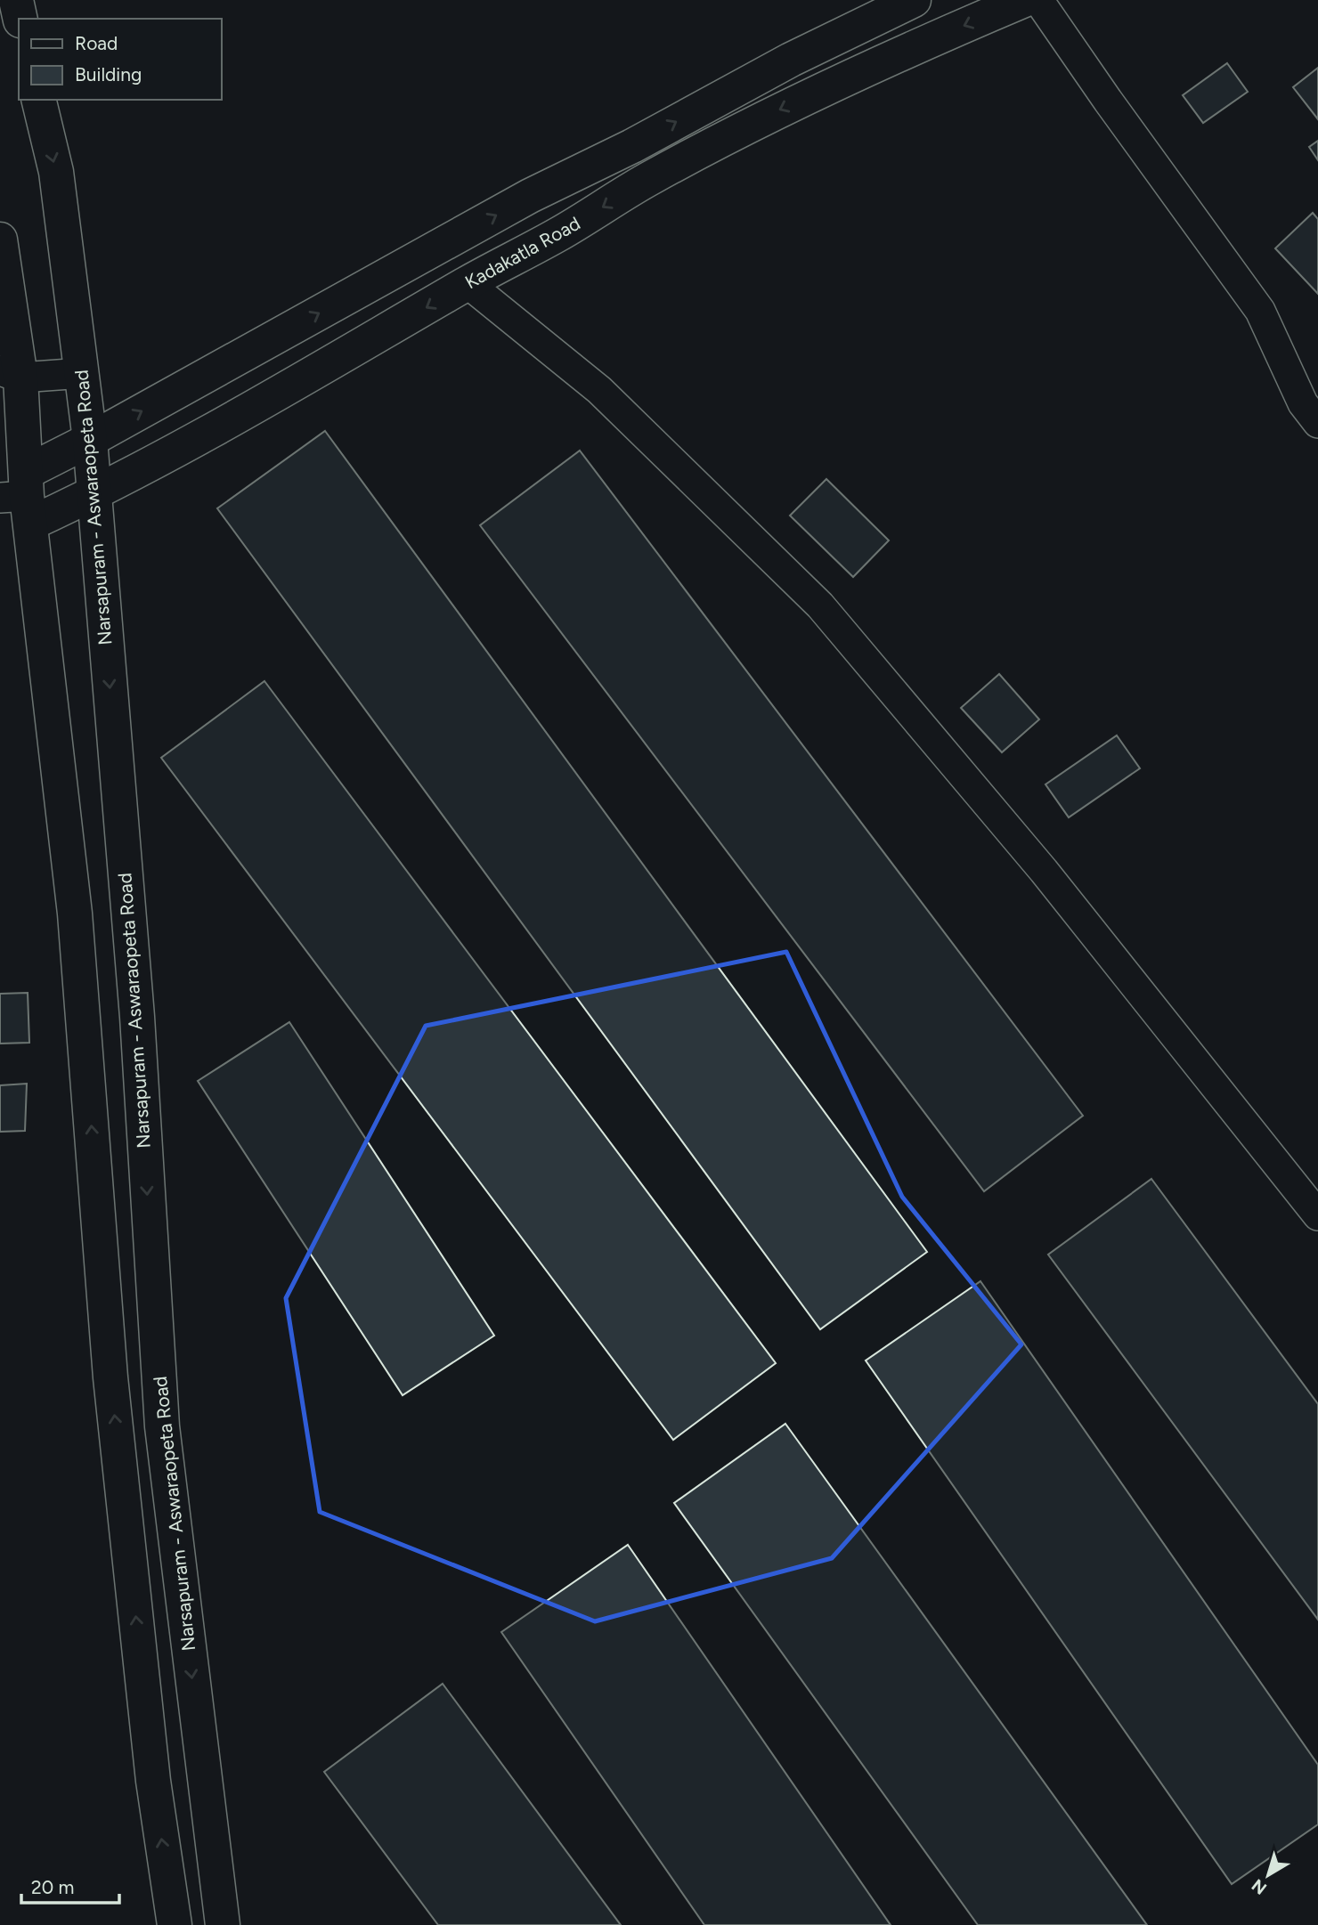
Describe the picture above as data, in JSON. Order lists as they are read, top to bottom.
{
  "streets": {
    "main road": ["Kadakatla Road", "Narsapuram - Aswaraopeta Road"]
  },
  "crossings": [
    ["Kadakatla Road", "Narsapuram - Aswaraopeta Road"]
  ],
  "legend": ["Road", "Building"],
  "scale_bar": "20 m",
  "north": "bottom left"
}
